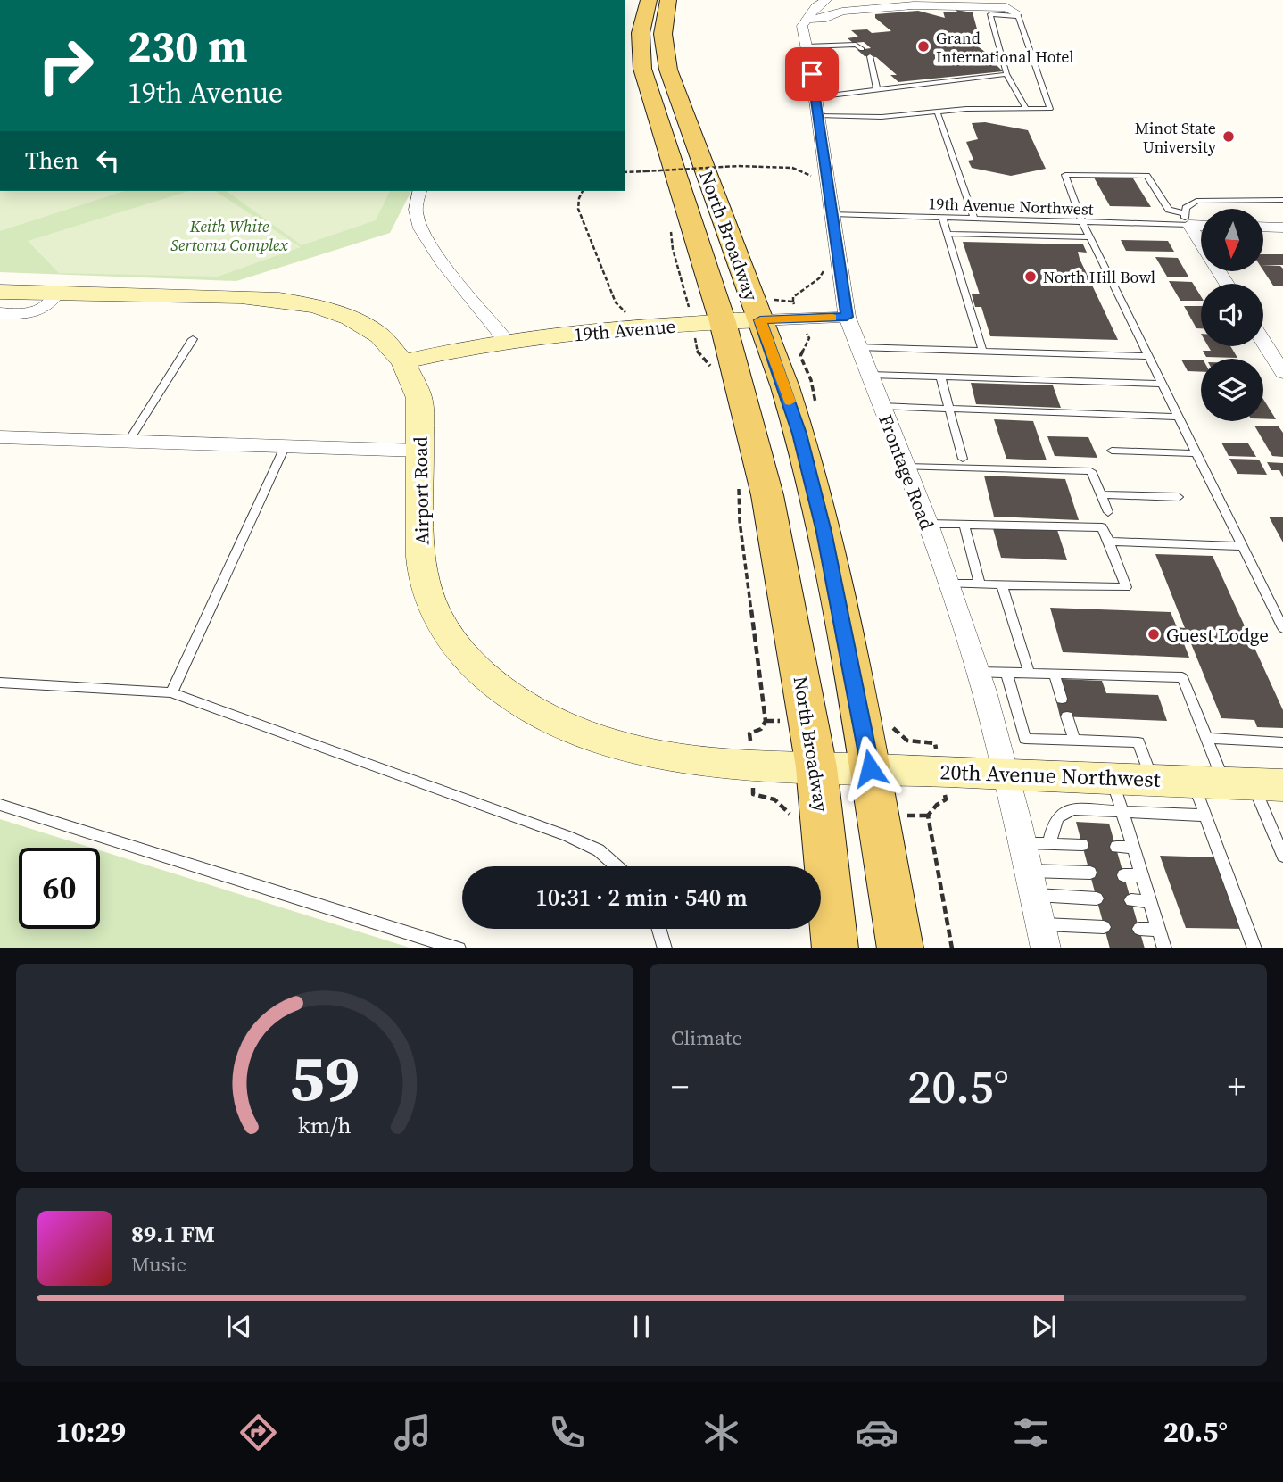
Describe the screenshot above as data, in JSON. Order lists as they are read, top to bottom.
{
  "streets": {
    "main road": ["North Broadway"],
    "street": [
      "19th Avenue",
      "Frontage Road",
      "Airport Road",
      "20th Avenue Northwest"
    ],
    "lane": ["19th Avenue Northwest"]
  },
  "crossings": [
    ["19th Avenue Northwest", "Frontage Road"],
    ["North Broadway", "19th Avenue"],
    ["North Broadway", "Airport Road"],
    ["North Broadway", "20th Avenue Northwest"],
    ["19th Avenue", "Frontage Road"],
    ["19th Avenue", "Airport Road"],
    ["Frontage Road", "20th Avenue Northwest"],
    ["Airport Road", "20th Avenue Northwest"]
  ],
  "parks": ["Keith White Sertoma Complex"],
  "places": [
    "Grand International Hotel",
    "Minot State University",
    "North Hill Bowl",
    "Guest Lodge"
  ],
  "north": "bottom",
  "page": {
    "turn": ["230 m", "19th Avenue"],
    "then": "Then",
    "limit": "60",
    "trip": "10:31 · 2 min · 540 m",
    "tile": "Climate",
    "heat": ["−", "20.5°", "+"],
    "song": ["89.1 FM", "Music"],
    "tabs": ["10:29", "20.5°"],
    "gauge": ["59", "km/h"]
  }
}
